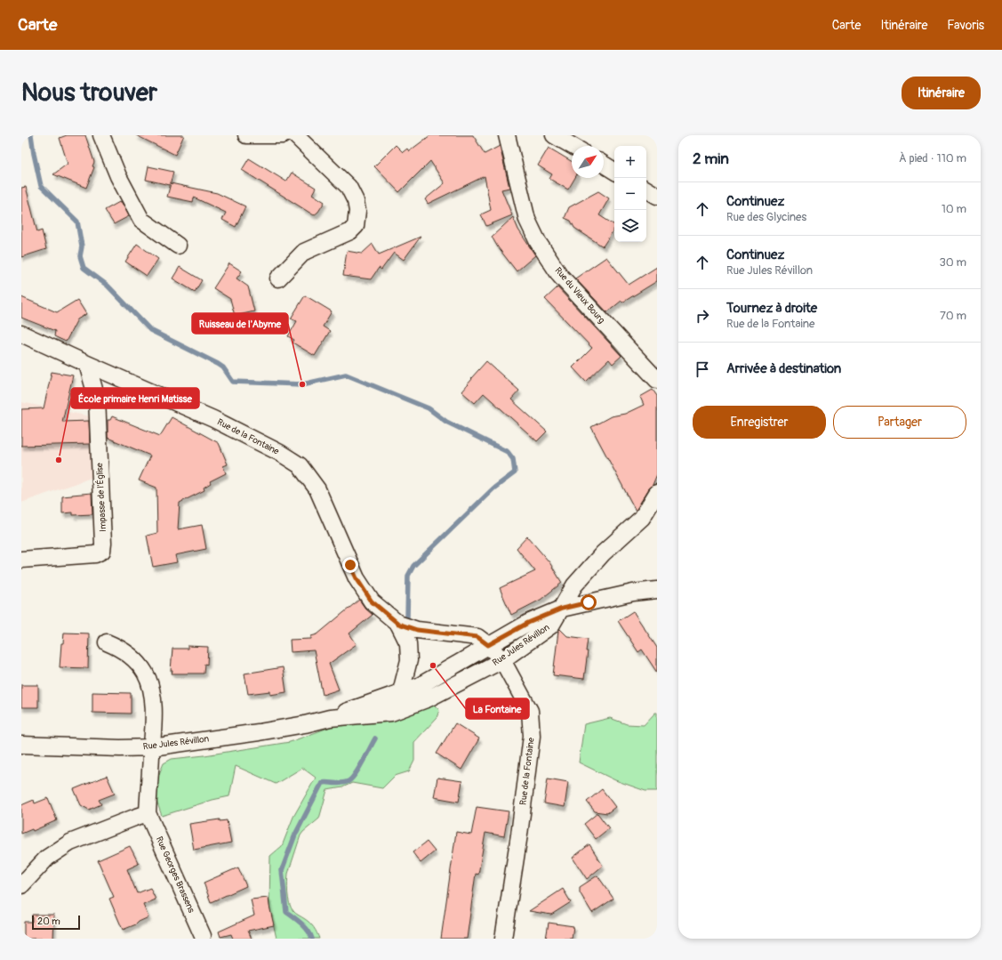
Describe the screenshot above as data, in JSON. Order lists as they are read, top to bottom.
{
  "streets": {
    "street": [
      "Rue du Vieux Bourg",
      "Rue de la Fontaine",
      "Impasse de l'Église",
      "Rue Jules Révillon",
      "Rue Georges Brassens"
    ]
  },
  "crossings": [
    ["Rue de la Fontaine", "Impasse de l'Église"],
    ["Rue de la Fontaine", "Rue Jules Révillon"],
    ["Rue Jules Révillon", "Rue Georges Brassens"]
  ],
  "places": ["Ruisseau de l'Abyme", "École primaire Henri Matisse", "La Fontaine"],
  "scale_bar": "20 m",
  "north": "top right",
  "page": {
    "header": "Carte",
    "nav": ["Carte", "Itinéraire", "Favoris"],
    "buttons": [
      "Itinéraire",
      ["Enregistrer", "Partager"]
    ],
    "title": "Nous trouver",
    "heading": ["2 min", "À pied · 110 m"],
    "map_buttons": ["+", "−"],
    "list": [
      ["Continuez", "Rue des Glycines", "10 m"],
      ["Continuez", "Rue Jules Révillon", "30 m"],
      ["Tournez à droite", "Rue de la Fontaine", "70 m"],
      "Arrivée à destination"
    ],
    "scale": "20 m"
  }
}
